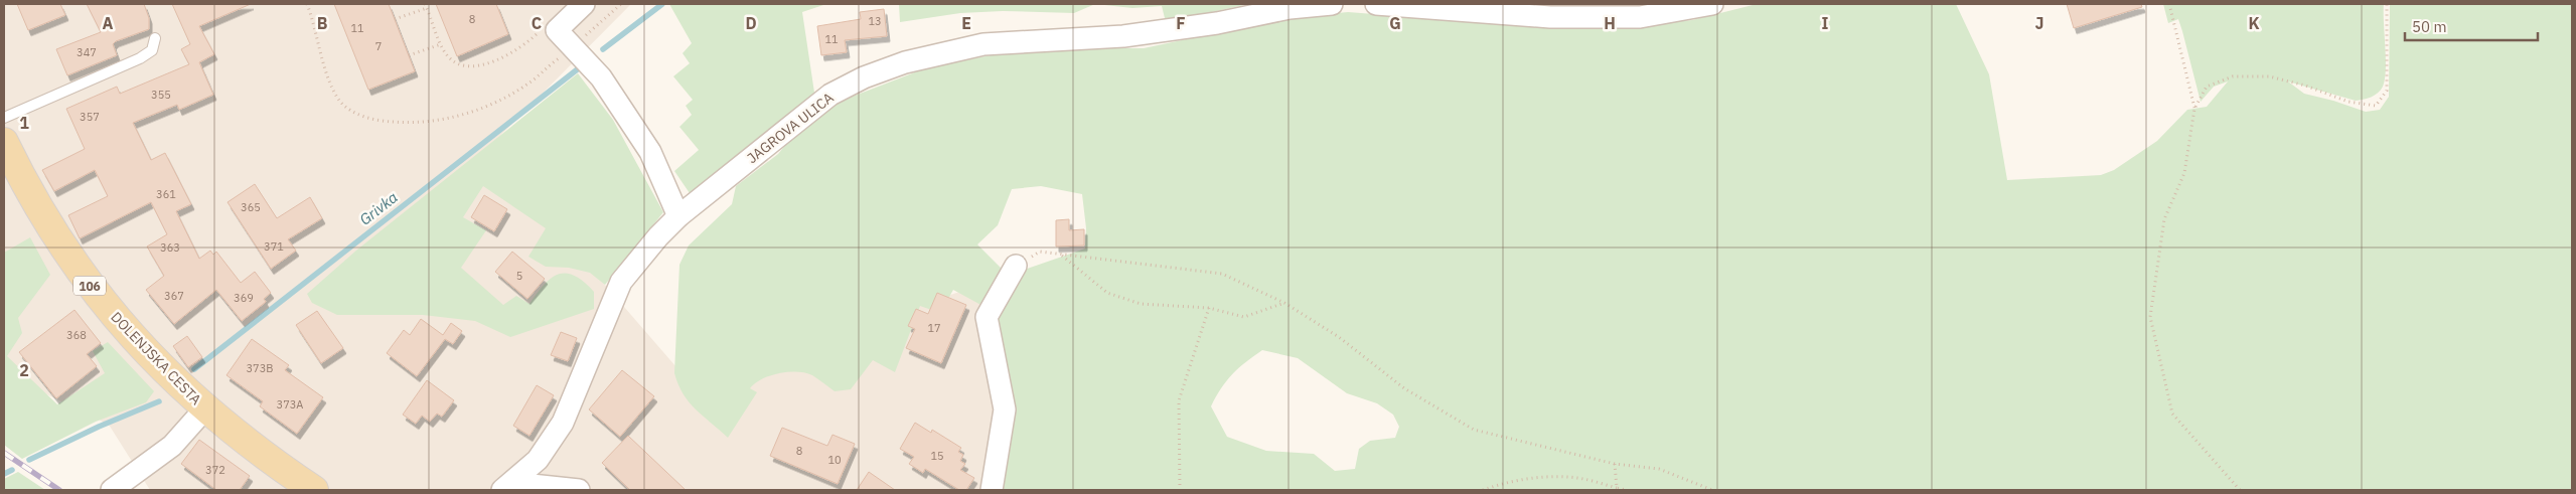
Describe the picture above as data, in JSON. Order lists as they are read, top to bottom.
{
  "streets": {
    "main road": ["106", "DOLENJSKA CESTA"],
    "street": ["JAGROVA ULICA"]
  },
  "water": ["Grivka"],
  "house_numbers": [
    "8",
    "13",
    "11",
    "11",
    "7",
    "347",
    "355",
    "357",
    "361",
    "365",
    "371",
    "363",
    "5",
    "367",
    "369",
    "17",
    "368",
    "373B",
    "373A",
    "8",
    "15",
    "10",
    "372"
  ],
  "scale_bar": "50 m",
  "grid": {
    "columns": [
      "A",
      "B",
      "C",
      "D",
      "E",
      "F",
      "G",
      "H",
      "I",
      "J",
      "K"
    ],
    "rows": ["1", "2"]
  }
}
